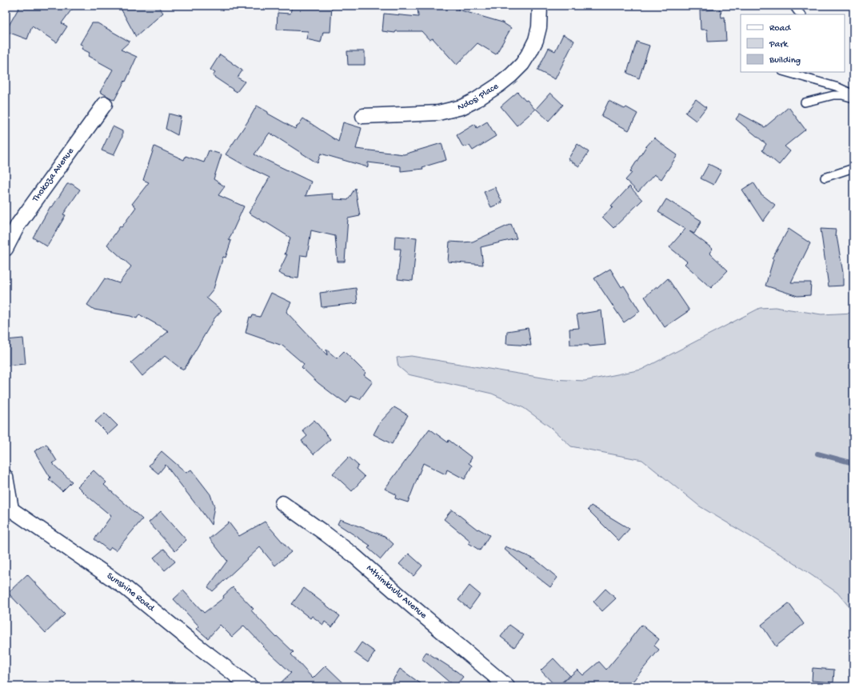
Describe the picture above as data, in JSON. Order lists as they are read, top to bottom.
{
  "streets": {
    "street": [
      "Ndosi Place",
      "Thokoza Avenue",
      "Sunshine Road",
      "Mthimkhulu Avenue"
    ]
  },
  "legend": ["Road", "Park", "Building"]
}
